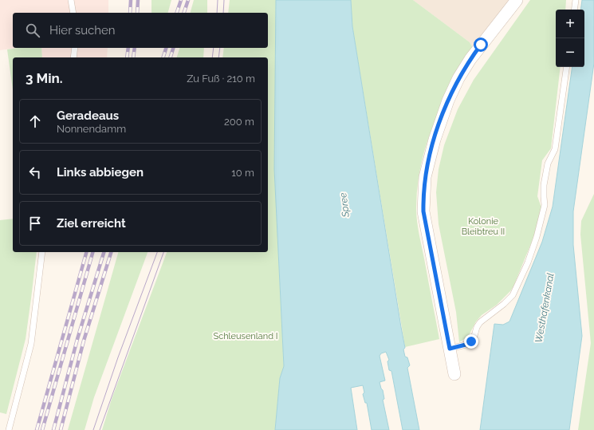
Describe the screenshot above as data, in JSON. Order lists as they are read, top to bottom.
{
  "water": ["Spree", "Westhafenkanal"],
  "parks": ["Kolonie Bleibtreu II", "Schleusenland I"],
  "page": {
    "map_buttons": ["+", "−"],
    "search": "Hier suchen",
    "heading": ["3 Min.", "Zu Fuß · 210 m"],
    "list": [
      ["Geradeaus", "Nonnendamm", "200 m"],
      ["Links abbiegen", "10 m"],
      "Ziel erreicht"
    ]
  }
}
